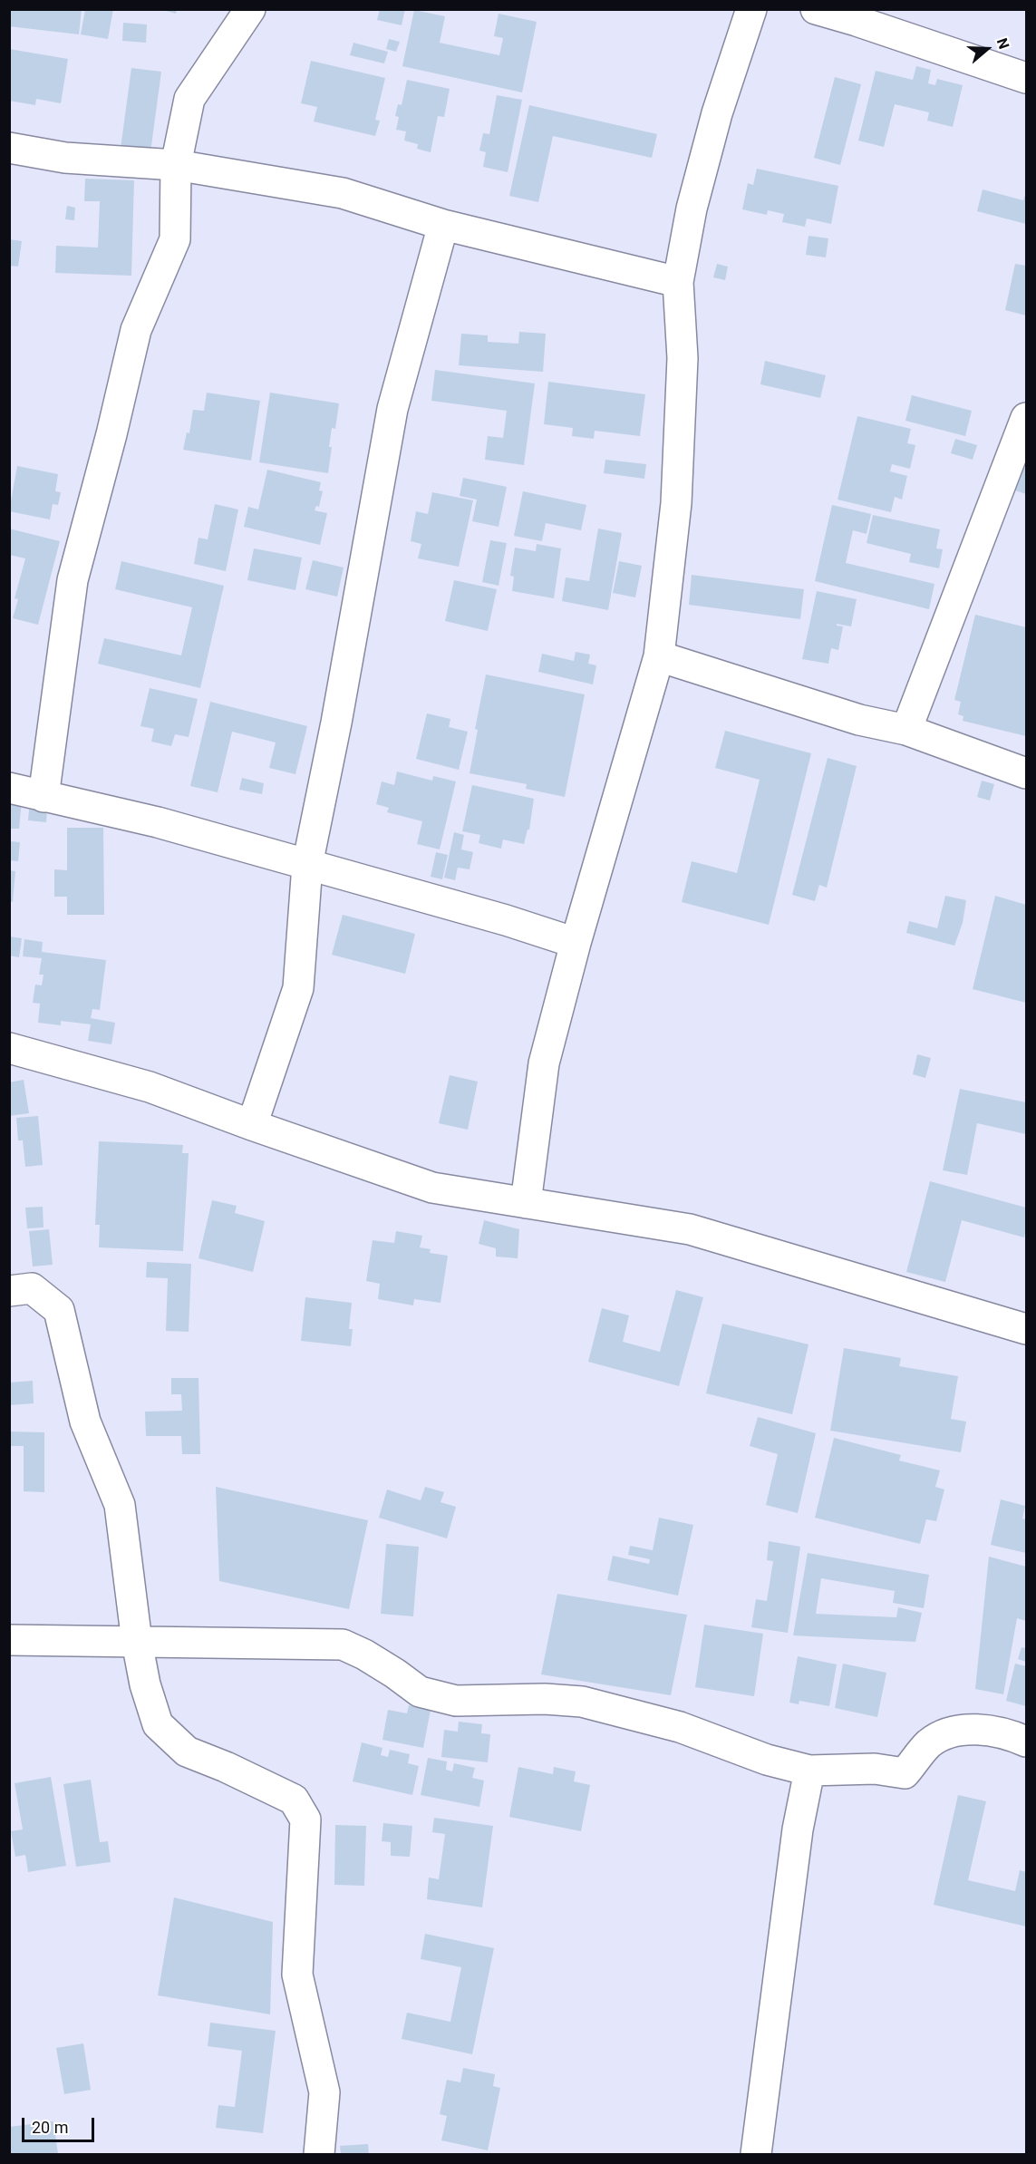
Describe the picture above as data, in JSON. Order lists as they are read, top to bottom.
{
  "scale_bar": "20 m",
  "north": "right"
}
